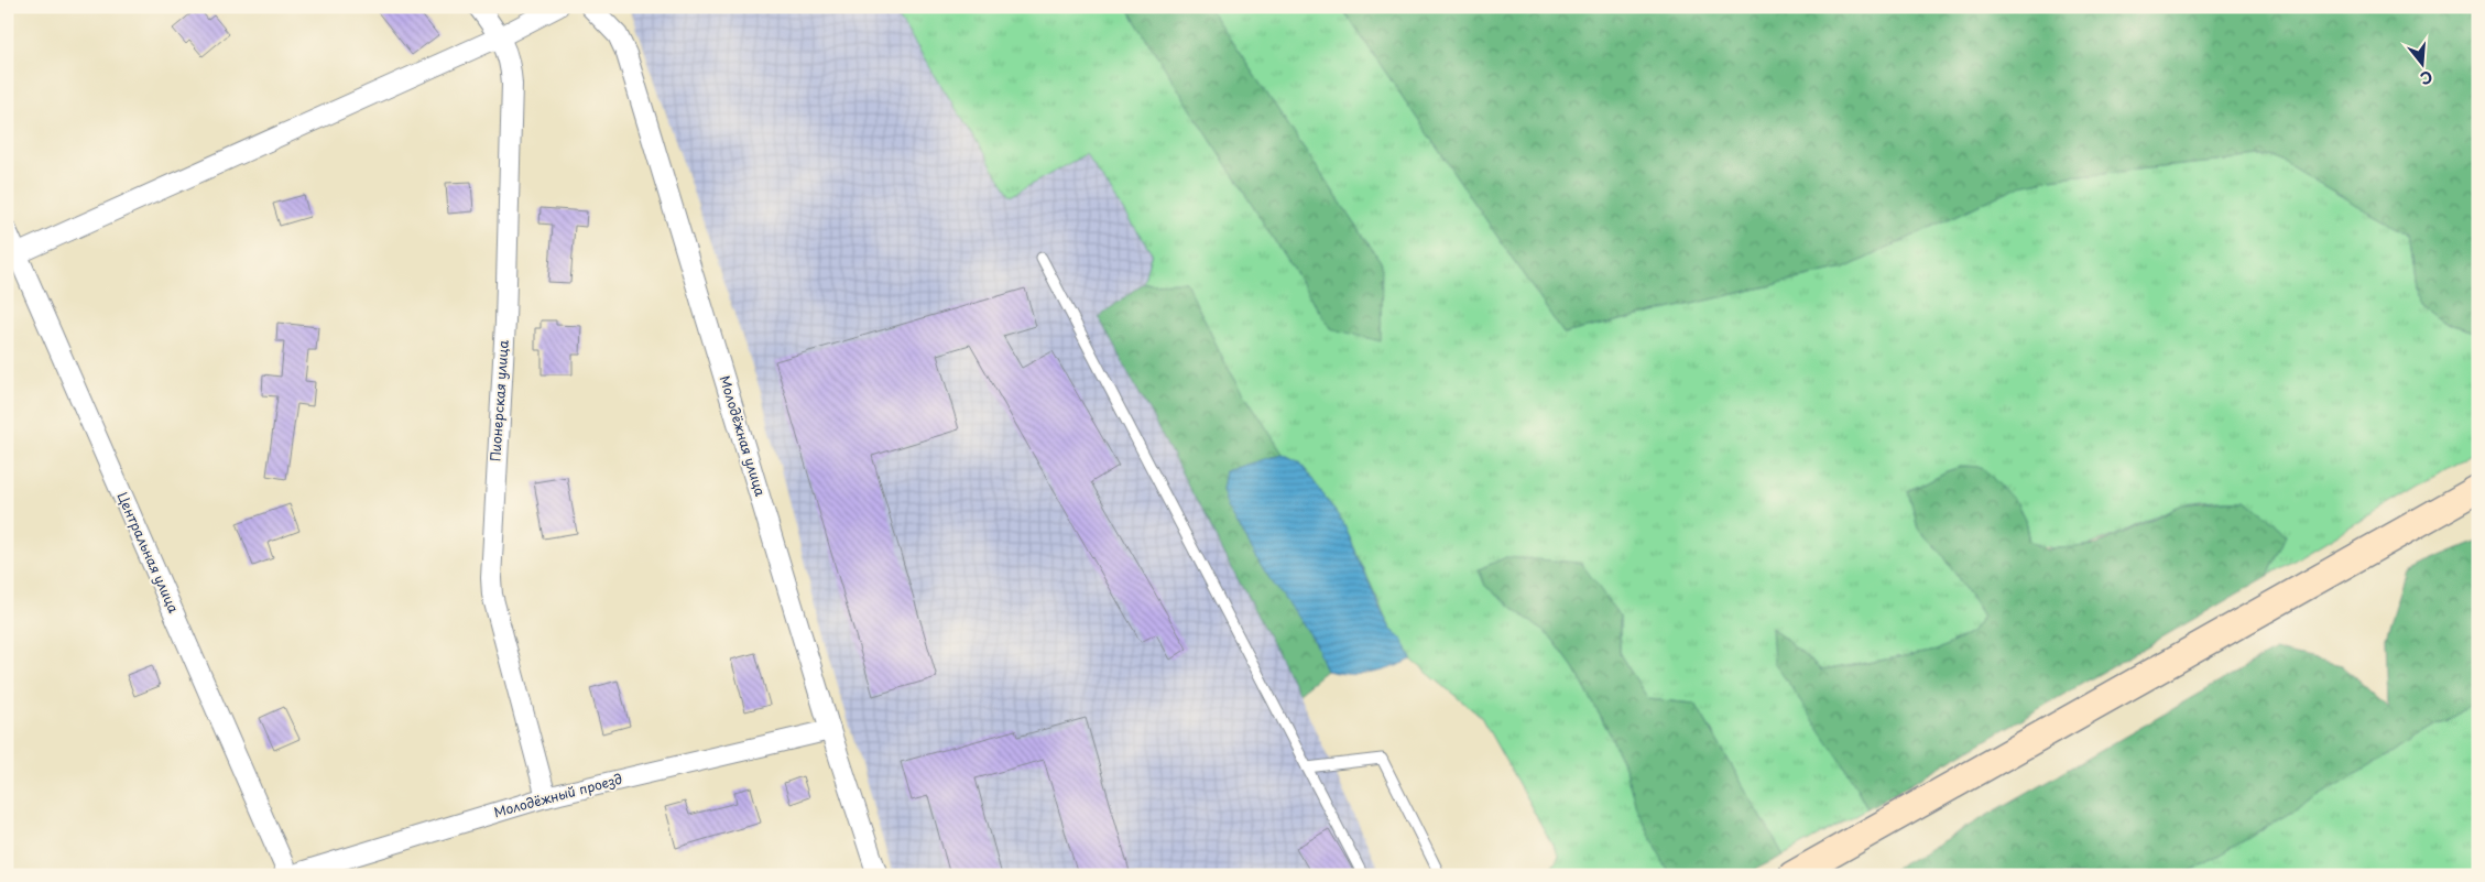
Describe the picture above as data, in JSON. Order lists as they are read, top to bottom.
{
  "streets": {
    "street": [
      "Пионерская улица",
      "Молодёжная улица",
      "Центральная улица",
      "Молодёжный проезд"
    ]
  },
  "crossings": [
    ["Пионерская улица", "Молодёжный проезд"],
    ["Молодёжная улица", "Молодёжный проезд"],
    ["Центральная улица", "Молодёжный проезд"]
  ],
  "north": "bottom"
}
